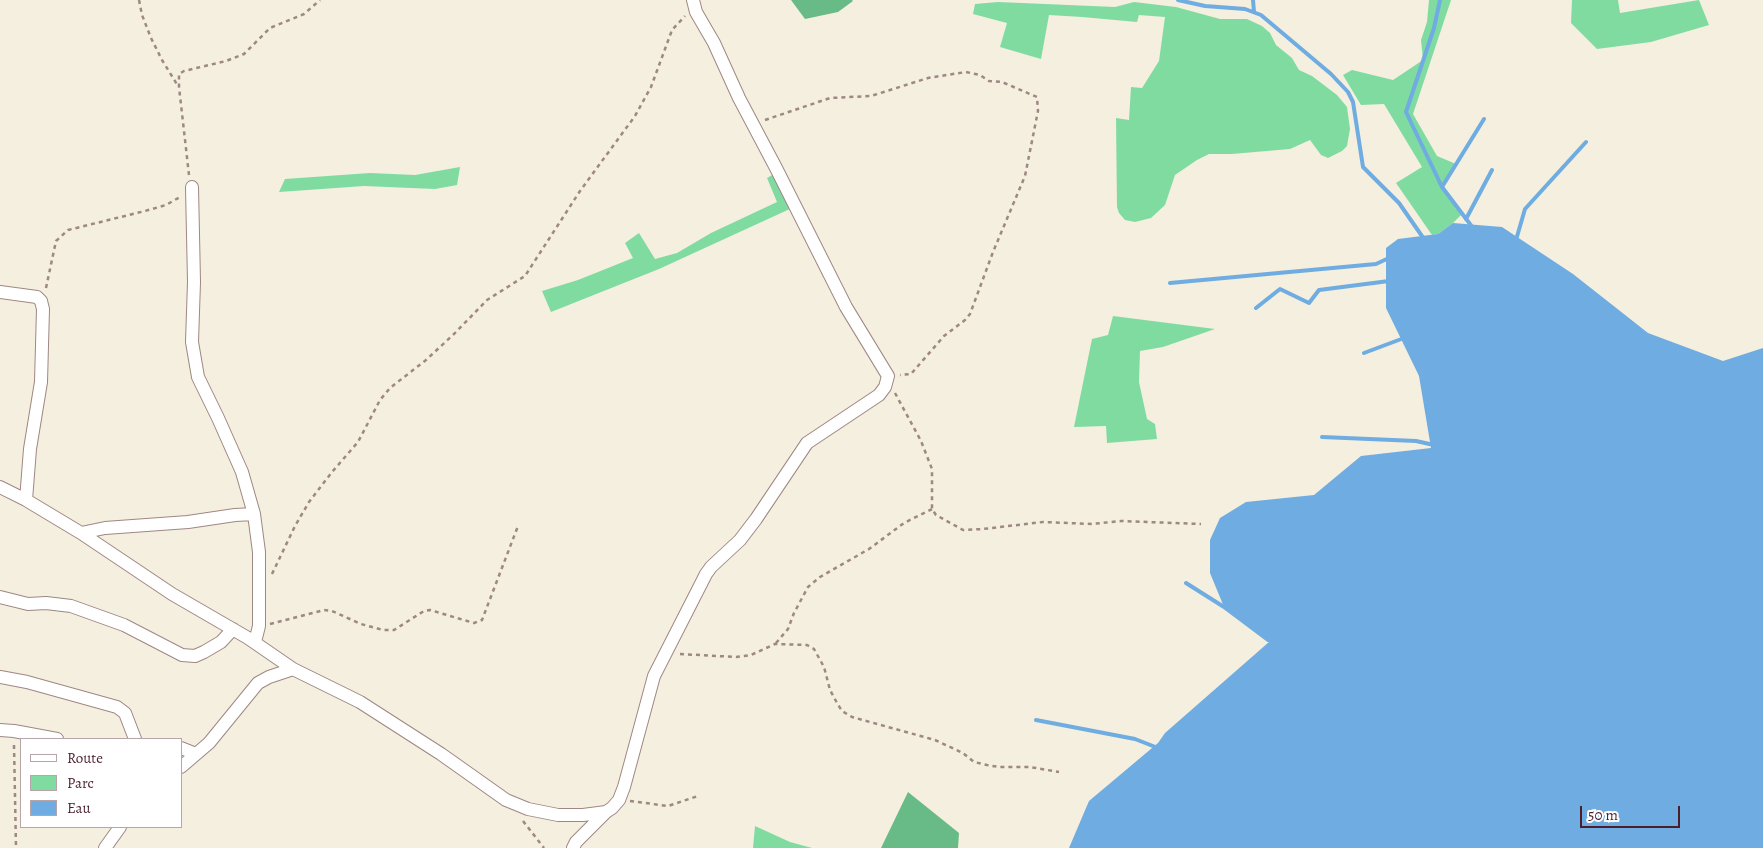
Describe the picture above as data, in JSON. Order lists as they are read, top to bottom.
{
  "legend": ["Route", "Parc", "Eau"],
  "scale_bar": "50 m"
}
